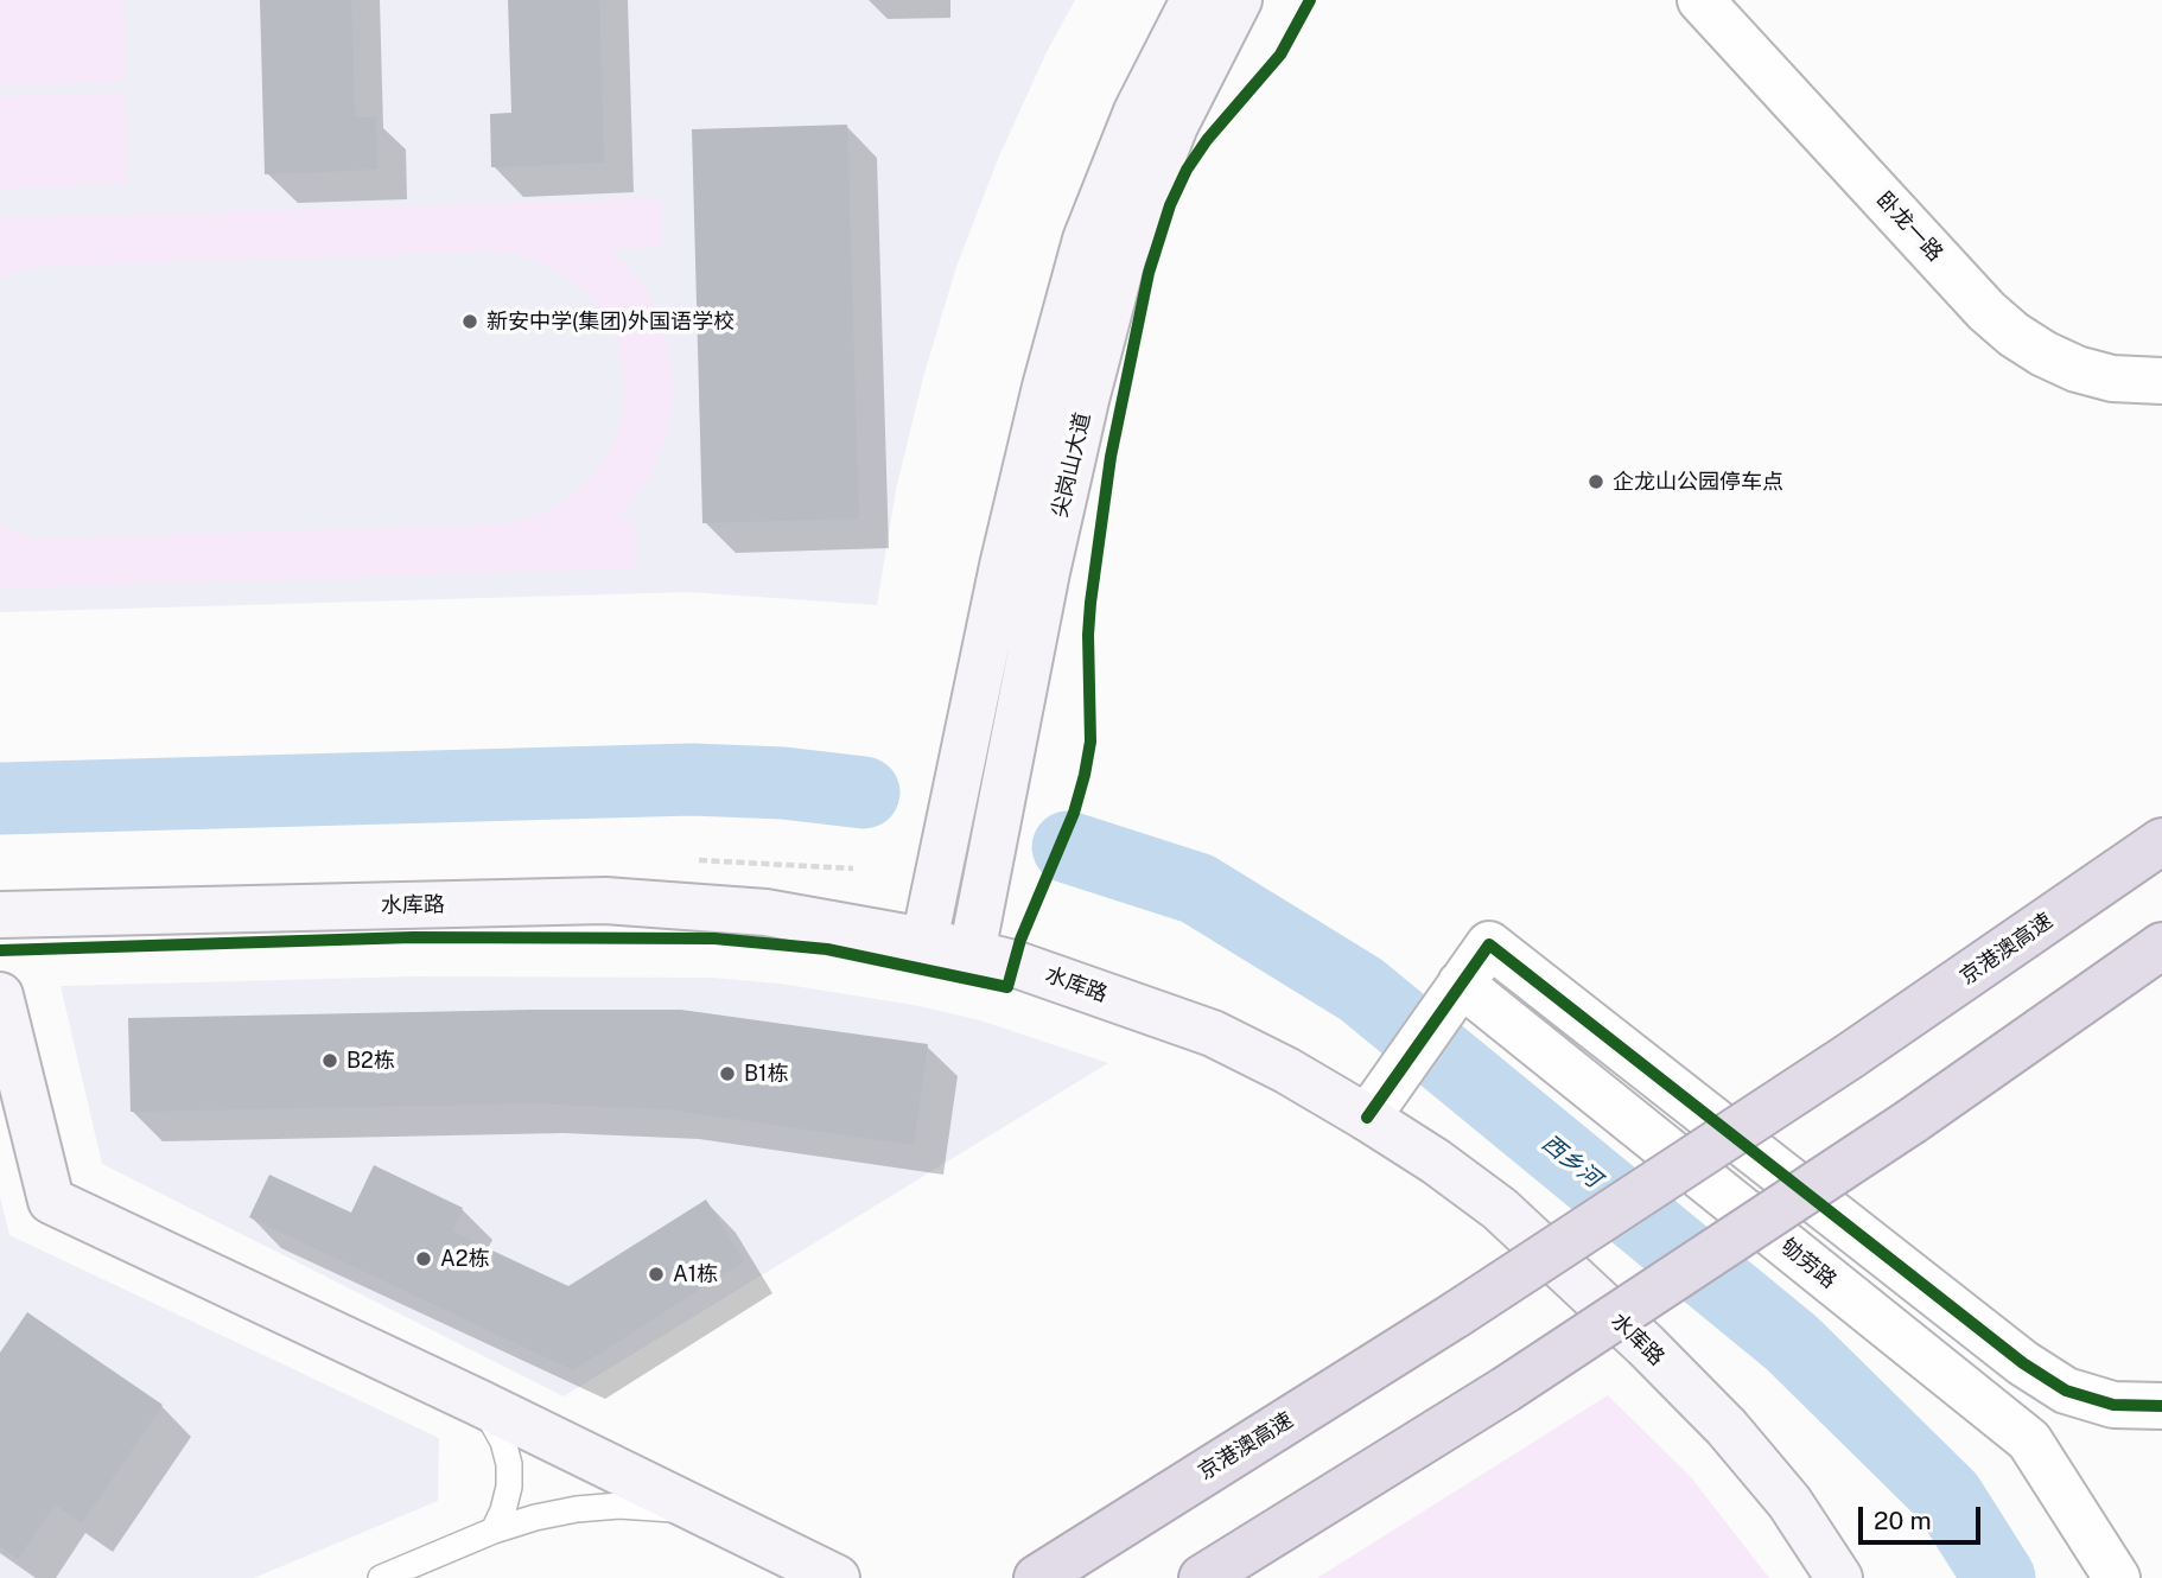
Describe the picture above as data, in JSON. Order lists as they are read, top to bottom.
{
  "streets": {
    "highway": ["京港澳高速"],
    "main road": ["尖岗山大道", "水库路"],
    "street": ["卧龙一路", "劬劳路"]
  },
  "crossings": [
    ["尖岗山大道", "水库路"]
  ],
  "water": ["西乡河"],
  "places": [
    "新安中学(集团)外国语学校",
    "企龙山公园停车点",
    "B2栋",
    "B1栋",
    "A2栋",
    "A1栋"
  ],
  "scale_bar": "20 m"
}
